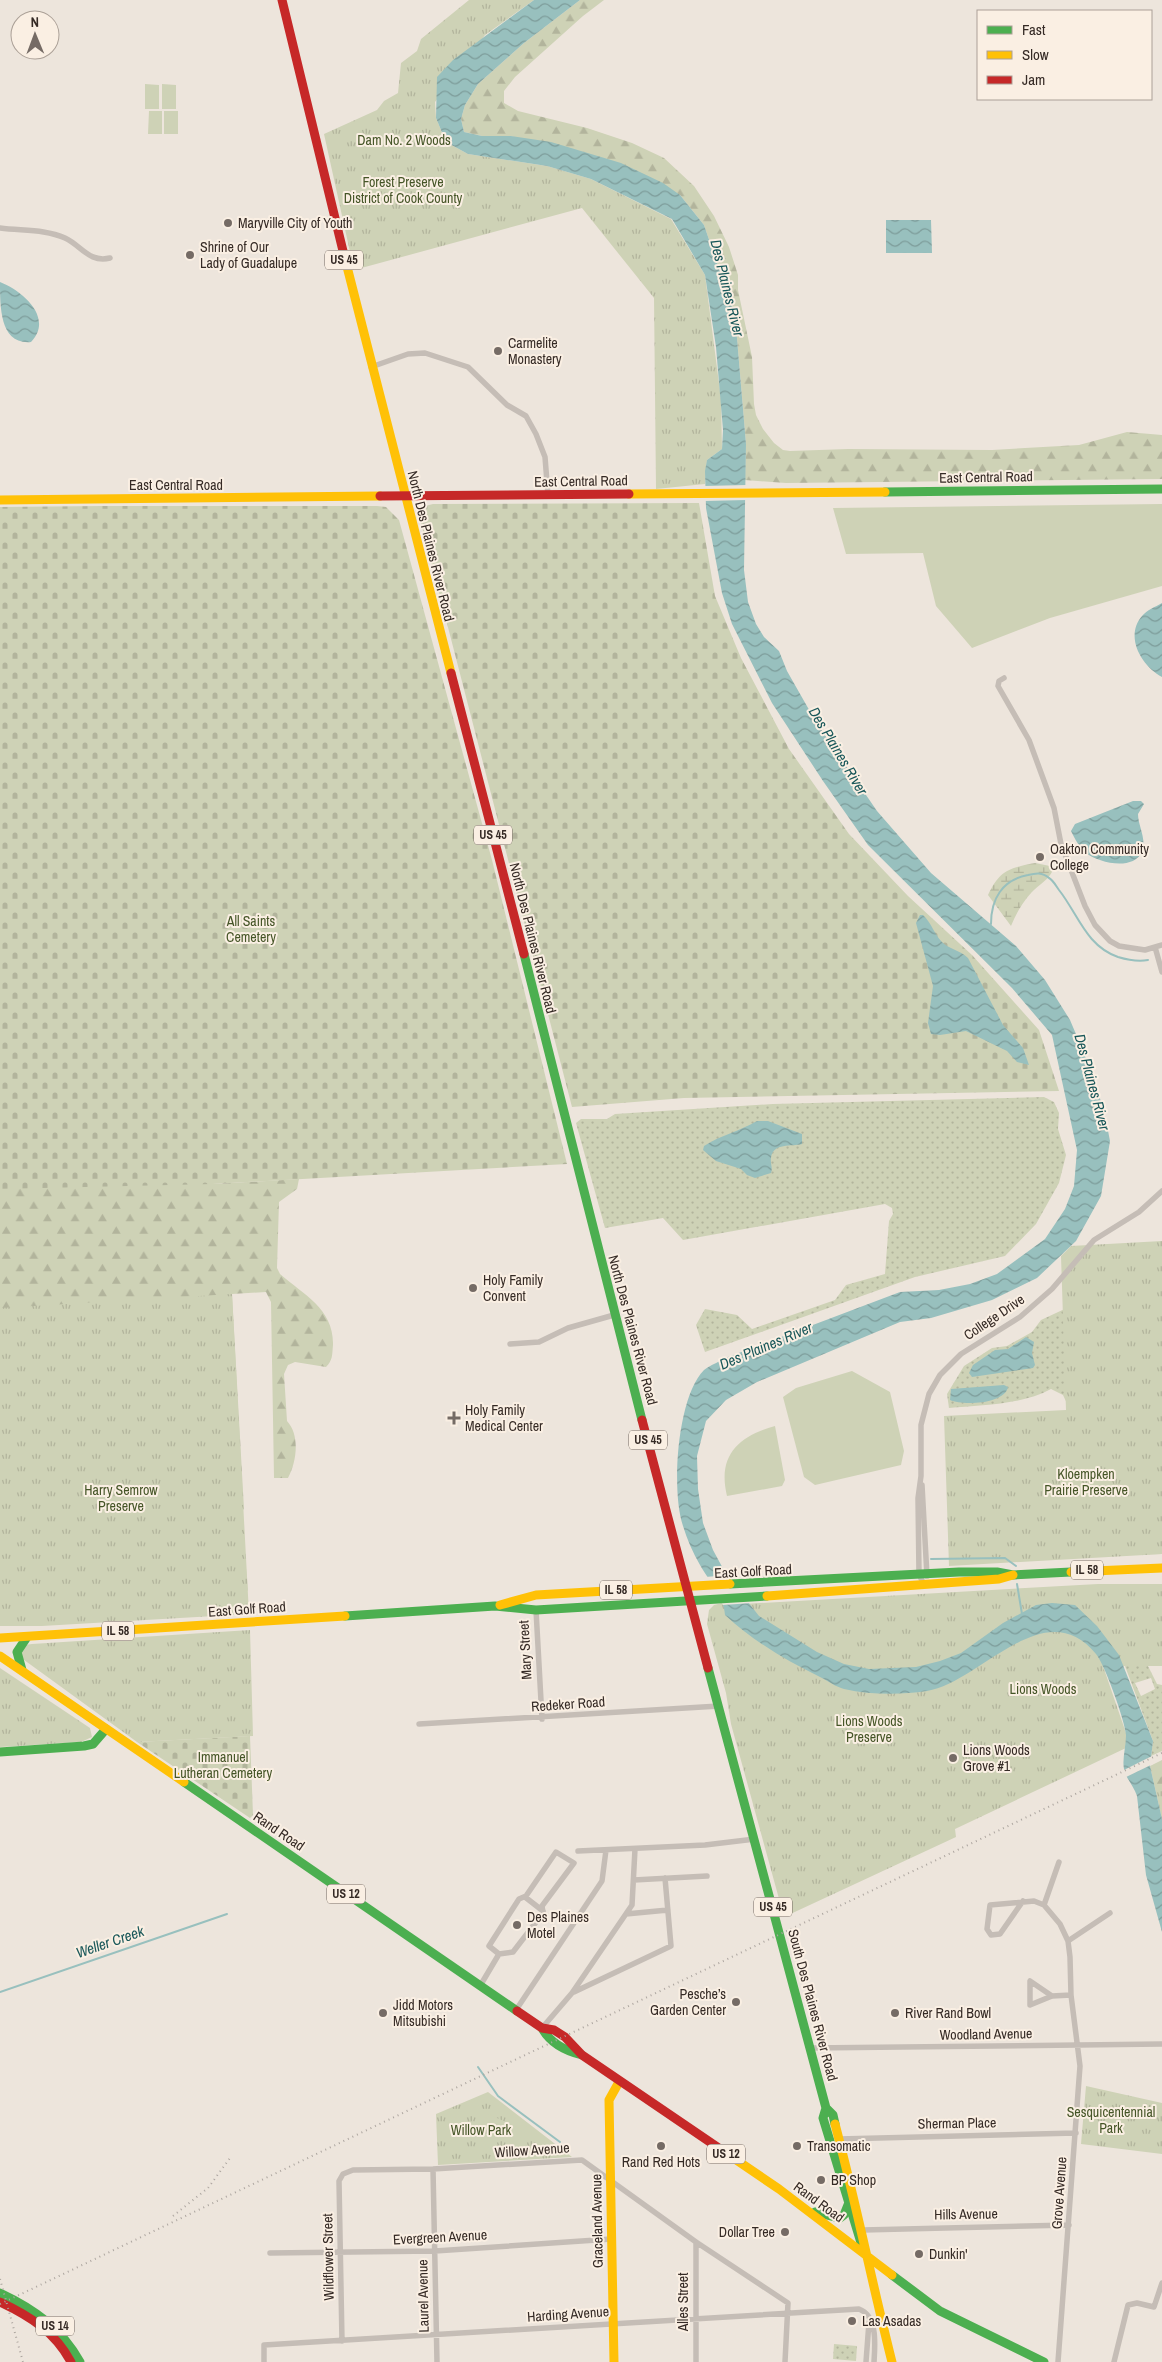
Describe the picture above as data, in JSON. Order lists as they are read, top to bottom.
{
  "streets": {
    "main road": [
      "US 45",
      "East Central Road",
      "North Des Plaines River Road",
      "IL 58",
      "East Golf Road",
      "Rand Road",
      "US 12",
      "South Des Plaines River Road",
      "Graceland Avenue",
      "US 14"
    ],
    "street": [
      "College Drive",
      "Mary Street",
      "Redeker Road",
      "Woodland Avenue",
      "Sherman Place",
      "Willow Avenue",
      "Grove Avenue",
      "Hills Avenue",
      "Evergreen Avenue",
      "Wildflower Street",
      "Laurel Avenue",
      "Alles Street",
      "Harding Avenue"
    ]
  },
  "crossings": [
    ["East Central Road", "North Des Plaines River Road"],
    ["North Des Plaines River Road", "East Golf Road"],
    ["North Des Plaines River Road", "Redeker Road"],
    ["North Des Plaines River Road", "South Des Plaines River Road"],
    ["College Drive", "East Golf Road"],
    ["East Golf Road", "Mary Street"],
    ["Mary Street", "Redeker Road"],
    ["Redeker Road", "South Des Plaines River Road"],
    ["Rand Road", "South Des Plaines River Road"],
    ["Rand Road", "Graceland Avenue"],
    ["South Des Plaines River Road", "Woodland Avenue"],
    ["South Des Plaines River Road", "Sherman Place"],
    ["South Des Plaines River Road", "Hills Avenue"],
    ["Woodland Avenue", "Grove Avenue"],
    ["Sherman Place", "Grove Avenue"],
    ["Willow Avenue", "Graceland Avenue"],
    ["Willow Avenue", "Wildflower Street"],
    ["Willow Avenue", "Laurel Avenue"],
    ["Willow Avenue", "Alles Street"],
    ["Willow Avenue", "Harding Avenue"],
    ["Grove Avenue", "Hills Avenue"],
    ["Graceland Avenue", "Evergreen Avenue"],
    ["Graceland Avenue", "Harding Avenue"],
    ["Evergreen Avenue", "Wildflower Street"],
    ["Evergreen Avenue", "Laurel Avenue"],
    ["Wildflower Street", "Harding Avenue"],
    ["Laurel Avenue", "Harding Avenue"],
    ["Alles Street", "Harding Avenue"]
  ],
  "water": ["Des Plaines River", "Weller Creek"],
  "parks": [
    "Dam No. 2 Woods",
    "Forest Preserve District of Cook County",
    "All Saints Cemetery",
    "Kloempken Prairie Preserve",
    "Harry Semrow Preserve",
    "Lions Woods",
    "Lions Woods Preserve",
    "Immanuel Lutheran Cemetery",
    "Sesquicentennial Park",
    "Willow Park"
  ],
  "places": {
    "other": [
      "Maryville City of Youth",
      "Shrine of Our Lady of Guadalupe",
      "Carmelite Monastery",
      "Oakton Community College",
      "Holy Family Convent",
      "Lions Woods Grove #1",
      "Des Plaines Motel",
      "Pesche’s Garden Center",
      "Jidd Motors Mitsubishi",
      "River Rand Bowl",
      "Rand Red Hots",
      "Transomatic",
      "BP Shop",
      "Dollar Tree",
      "Dunkin'",
      "Las Asadas"
    ],
    "health": ["Holy Family Medical Center"]
  },
  "legend": ["Fast", "Slow", "Jam"],
  "north": "top"
}
